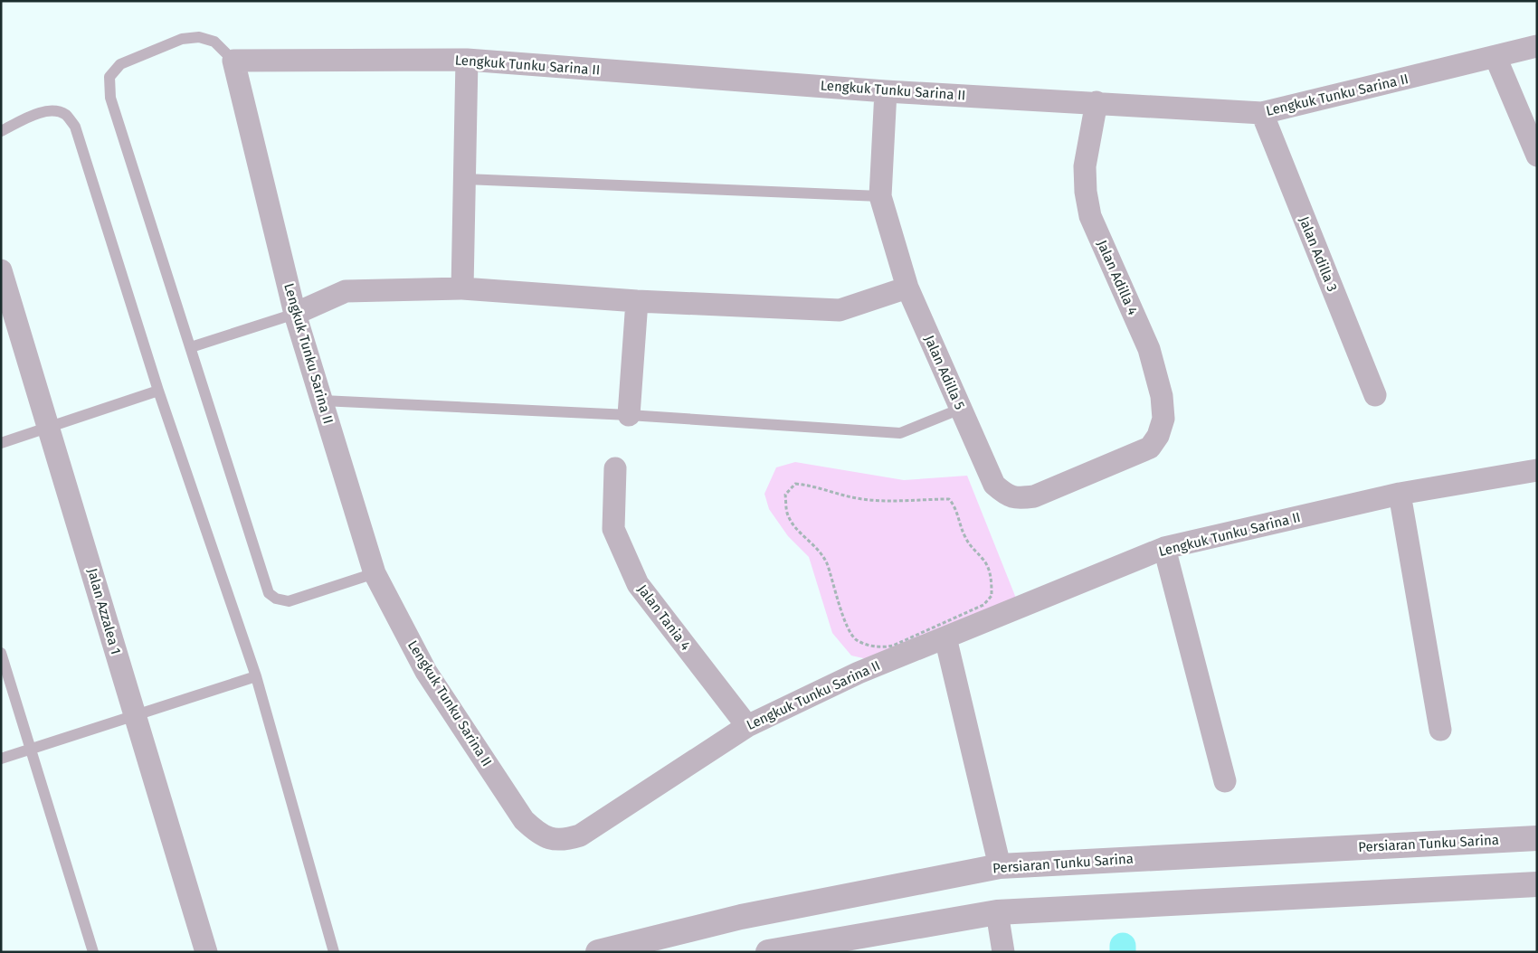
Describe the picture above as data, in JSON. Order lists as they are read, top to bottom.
{
  "streets": {
    "street": [
      "Lengkuk Tunku Sarina II",
      "Jalan Adilla 3",
      "Jalan Adilla 4",
      "Jalan Adilla 5",
      "Jalan Azzalea 1",
      "Jalan Tania 4",
      "Persiaran Tunku Sarina"
    ]
  },
  "crossings": [
    ["Lengkuk Tunku Sarina II", "Jalan Adilla 3"],
    ["Lengkuk Tunku Sarina II", "Jalan Adilla 4"],
    ["Lengkuk Tunku Sarina II", "Jalan Adilla 5"],
    ["Lengkuk Tunku Sarina II", "Jalan Tania 4"],
    ["Jalan Adilla 4", "Jalan Adilla 5"]
  ]
}
